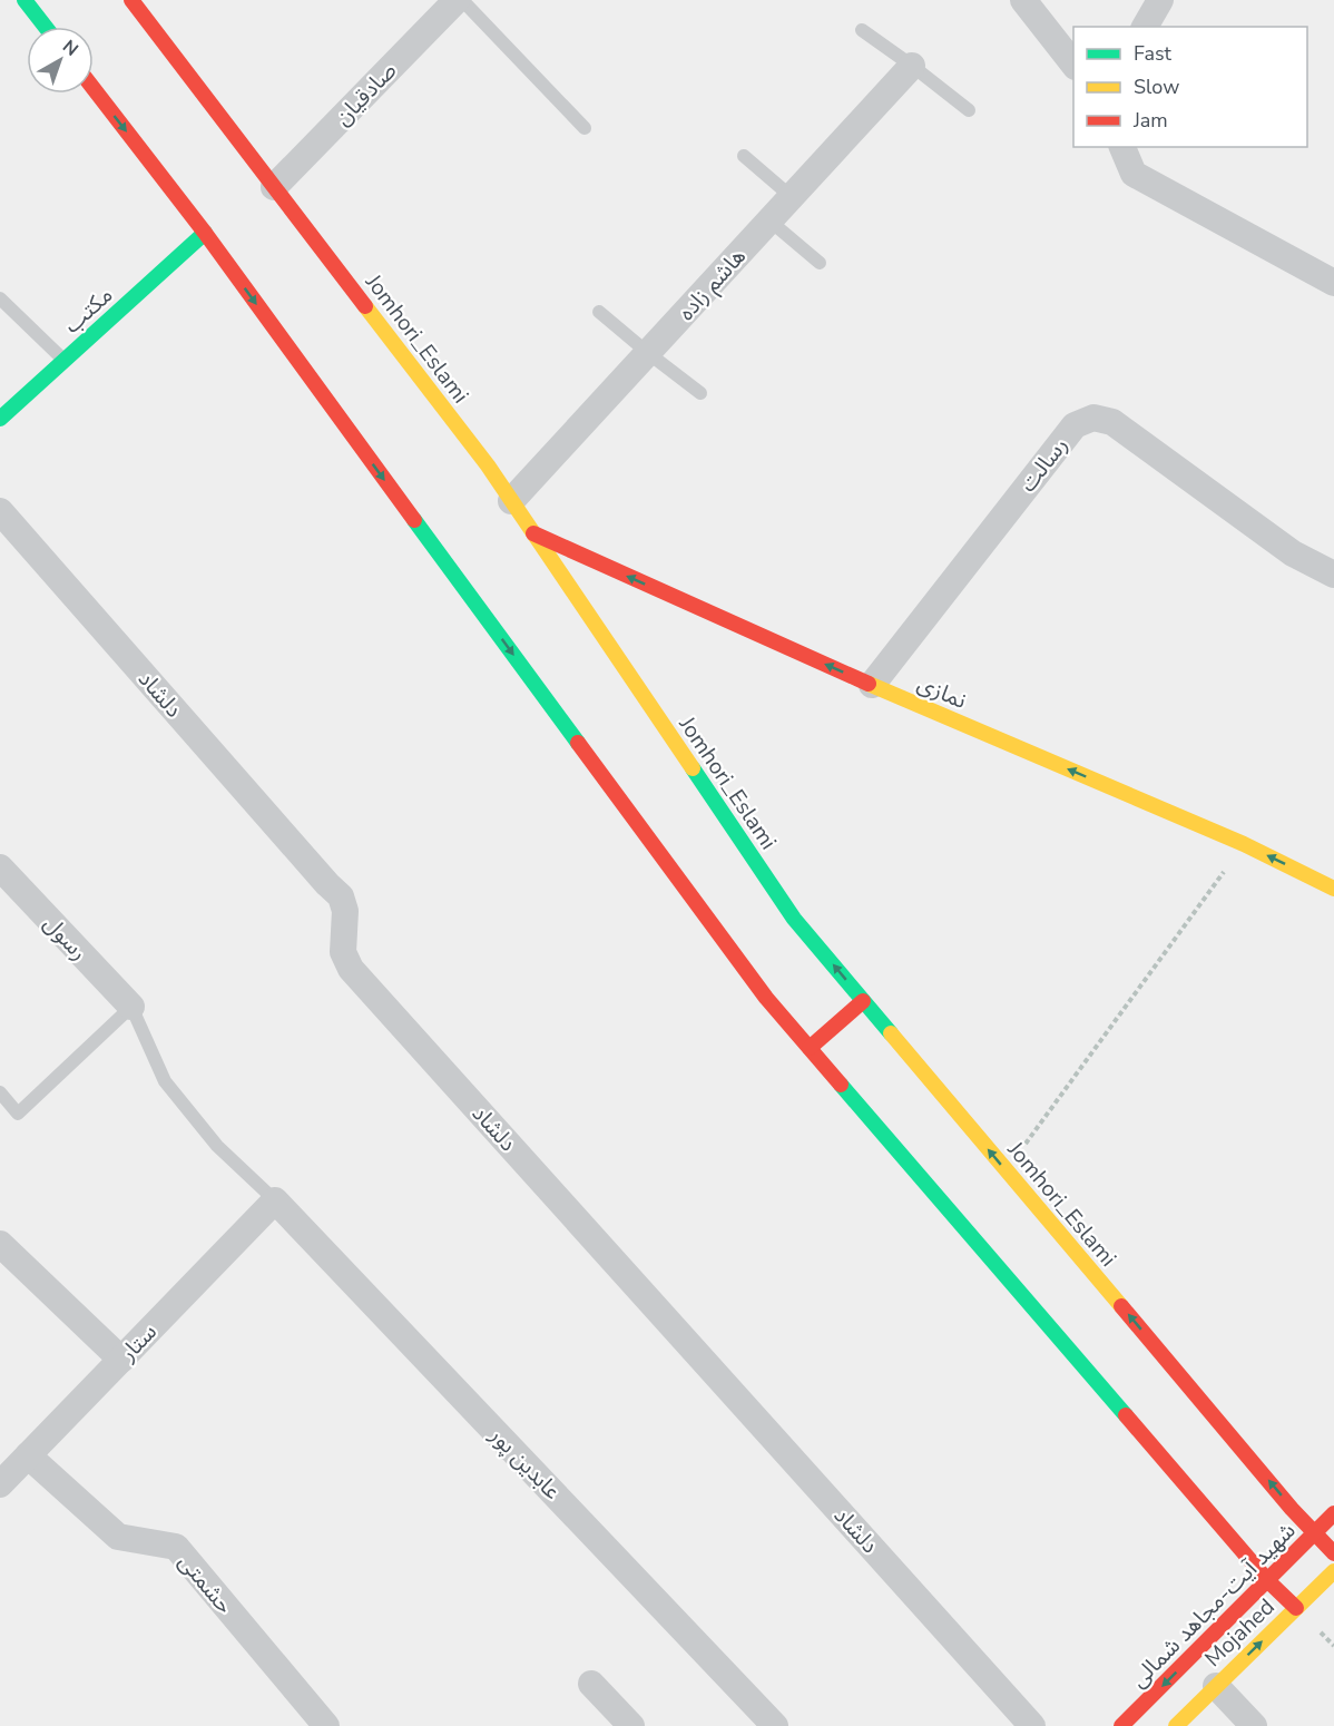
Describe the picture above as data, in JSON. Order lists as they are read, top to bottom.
{
  "streets": {
    "main road": [
      "مکتب",
      "Jomhori_Eslami",
      "نمازی",
      "شهید آیت-مجاهد شمالی",
      "Mojahed"
    ],
    "street": [
      "صادقیان",
      "هاشم زاده",
      "رسالت",
      "دلشاد",
      "رسول",
      "ستار",
      "عابدین پور",
      "حشمتی"
    ]
  },
  "crossings": [
    ["صادقیان", "Jomhori_Eslami"],
    ["هاشم زاده", "Jomhori_Eslami"],
    ["Jomhori_Eslami", "نمازی"],
    ["Jomhori_Eslami", "شهید آیت-مجاهد شمالی"],
    ["رسالت", "نمازی"],
    ["ستار", "عابدین پور"],
    ["ستار", "حشمتی"]
  ],
  "one_way": ["نمازی", "شهید آیت-مجاهد شمالی", "Mojahed"],
  "legend": ["Fast", "Slow", "Jam"],
  "north": "top right"
}
